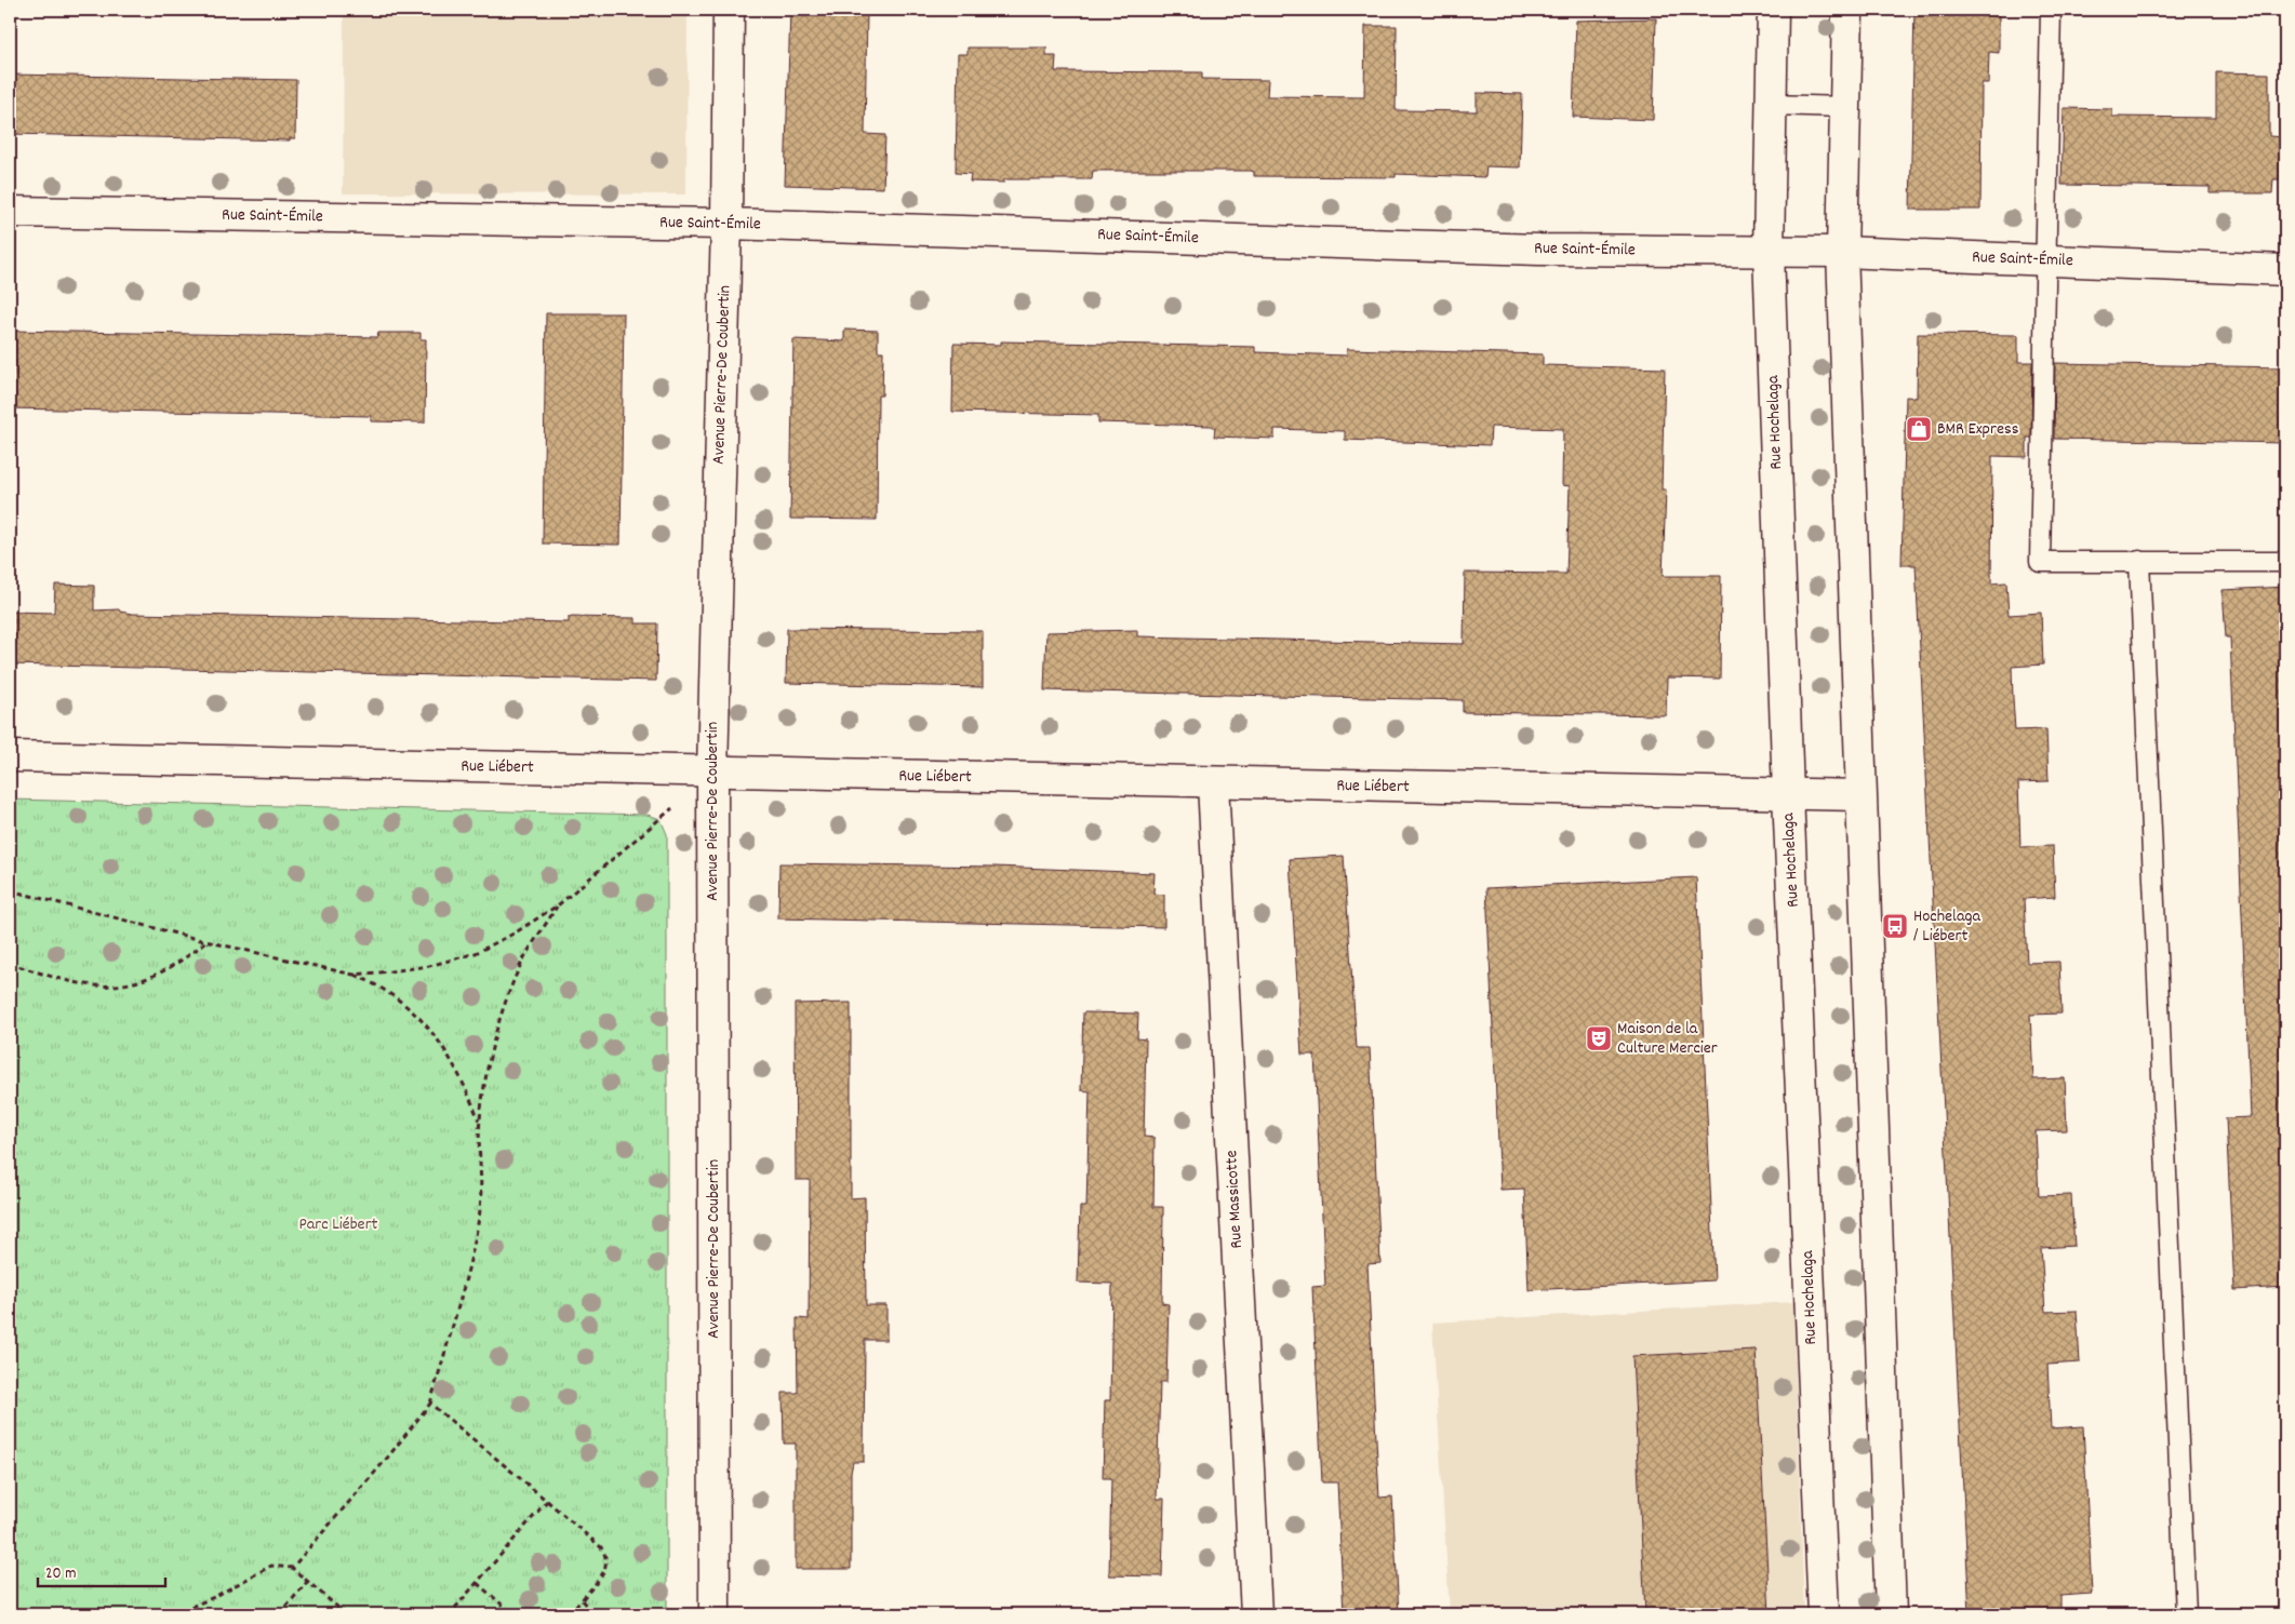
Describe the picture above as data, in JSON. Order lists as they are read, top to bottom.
{
  "streets": {
    "street": [
      "Rue Saint-Émile",
      "Avenue Pierre-De Coubertin",
      "Rue Hochelaga",
      "Rue Liébert",
      "Rue Massicotte"
    ]
  },
  "crossings": [
    ["Rue Saint-Émile", "Avenue Pierre-De Coubertin"],
    ["Rue Saint-Émile", "Rue Hochelaga"],
    ["Avenue Pierre-De Coubertin", "Rue Liébert"],
    ["Rue Hochelaga", "Rue Liébert"],
    ["Rue Liébert", "Rue Massicotte"]
  ],
  "parks": ["Parc Liébert"],
  "places": {
    "shop": ["BMR Express"],
    "bus stop": ["Hochelaga / Liébert"],
    "theatre": ["Maison de la Culture Mercier"]
  },
  "scale_bar": "20 m"
}
